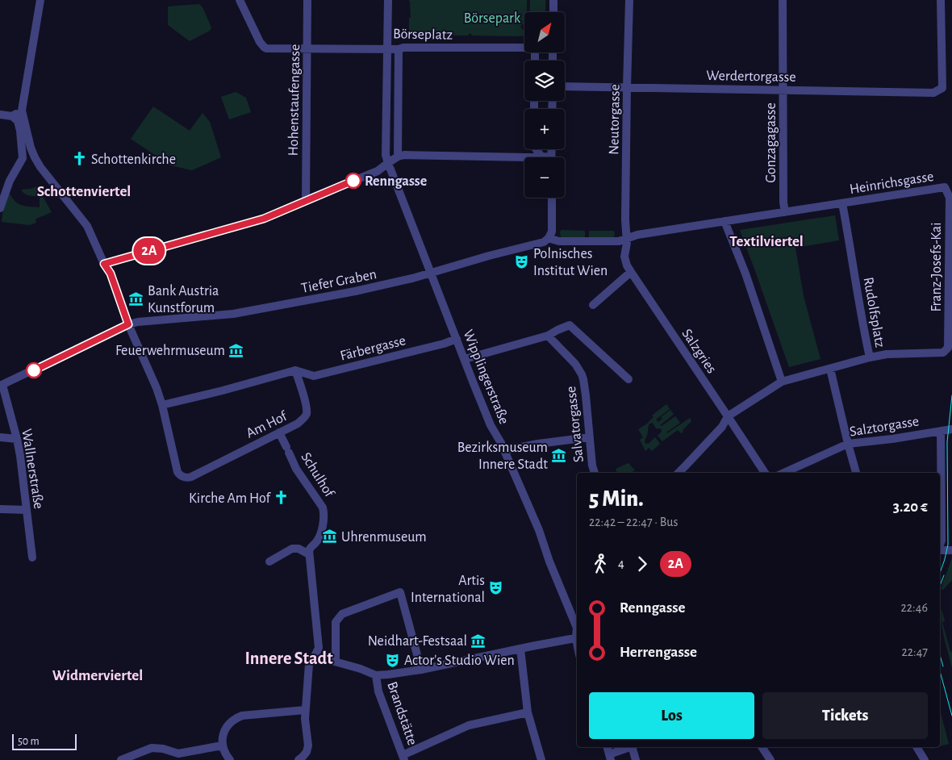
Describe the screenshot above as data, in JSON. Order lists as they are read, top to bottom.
{
  "streets": {
    "street": [
      "Börseplatz",
      "Werdertorgasse",
      "Hohenstaufengasse",
      "Neutorgasse",
      "Gonzagagasse",
      "Heinrichsgasse",
      "Franz-Josefs-Kai",
      "Tiefer Graben",
      "Rudolfsplatz",
      "Färbergasse",
      "Salzgries",
      "Wipplingerstraße",
      "Am Hof",
      "Salvatorgasse",
      "Salztorgasse",
      "Wallnerstraße",
      "Schulhof",
      "Brandstätte"
    ]
  },
  "crossings": [
    ["Werdertorgasse", "Neutorgasse"],
    ["Werdertorgasse", "Gonzagagasse"],
    ["Neutorgasse", "Salzgries"],
    ["Heinrichsgasse", "Franz-Josefs-Kai"],
    ["Heinrichsgasse", "Rudolfsplatz"],
    ["Franz-Josefs-Kai", "Rudolfsplatz"],
    ["Tiefer Graben", "Am Hof"],
    ["Tiefer Graben", "Wallnerstraße"],
    ["Rudolfsplatz", "Salzgries"],
    ["Färbergasse", "Wipplingerstraße"],
    ["Färbergasse", "Am Hof"],
    ["Am Hof", "Schulhof"]
  ],
  "districts": [
    "Schottenviertel",
    "Textilviertel",
    "Innere Stadt",
    "Widmerviertel"
  ],
  "parks": ["Börsepark"],
  "places": {
    "church": ["Schottenkirche", "Kirche Am Hof"],
    "other": ["Renngasse"],
    "theatre": ["Polnisches Institut Wien", "Artis International", "Actor's Studio Wien"],
    "museum": [
      "Bank Austria Kunstforum",
      "Feuerwehrmuseum",
      "Bezirksmuseum Innere Stadt",
      "Uhrenmuseum",
      "Neidhart-Festsaal"
    ]
  },
  "lines": ["bus line 2A"],
  "scale_bar": "50 m",
  "north": "top right",
  "page": {
    "on_map": "2A",
    "map_buttons": ["+", "−"],
    "heading": ["5 Min.", "22:42 – 22:47 · Bus", "3.20 €"],
    "legs": ["4", "2A"],
    "list": [
      {
        "name": "Renngasse",
        "value": "22:46"
      },
      {
        "name": "Herrengasse",
        "value": "22:47"
      }
    ],
    "buttons": ["Los", "Tickets"],
    "scale": "50 m"
  }
}
